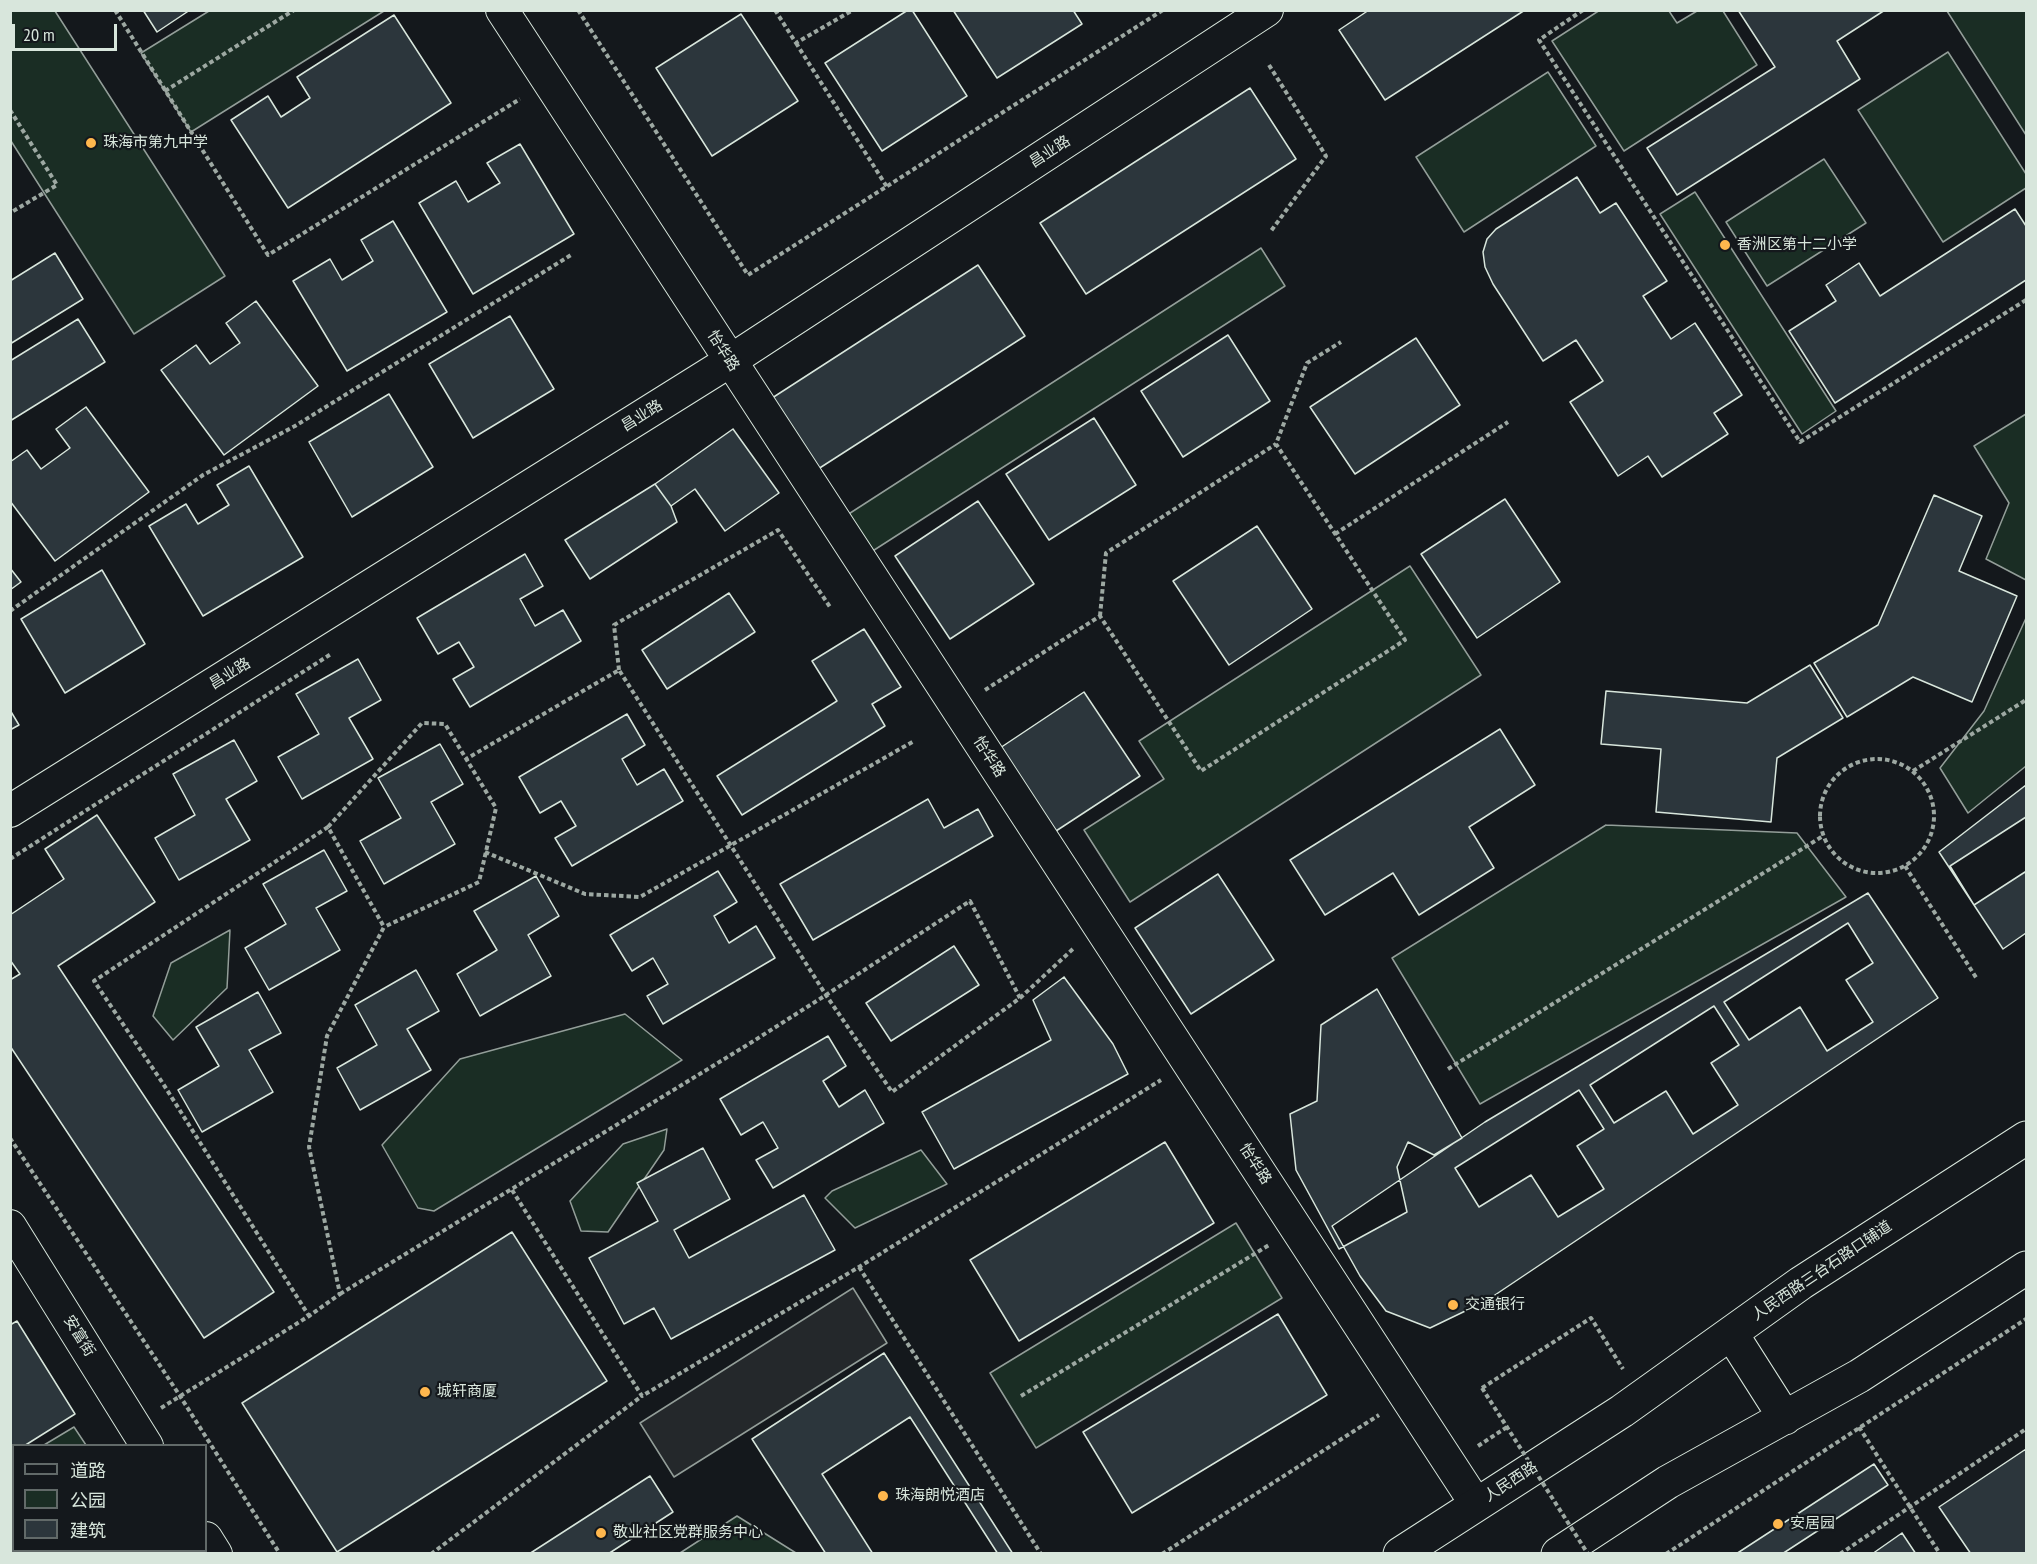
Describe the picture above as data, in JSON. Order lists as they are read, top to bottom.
{
  "streets": {
    "main road": ["人民西路三台石路口辅道", "人民西路"],
    "street": ["昌业路", "怡华路", "安富街"]
  },
  "crossings": [
    ["昌业路", "怡华路"],
    ["怡华路", "人民西路"],
    ["人民西路三台石路口辅道", "人民西路"]
  ],
  "places": [
    "珠海市第九中学",
    "香洲区第十二小学",
    "交通银行",
    "城轩商厦",
    "珠海朗悦酒店",
    "安居园",
    "敬业社区党群服务中心"
  ],
  "legend": ["道路", "公园", "建筑"],
  "scale_bar": "20 m"
}
